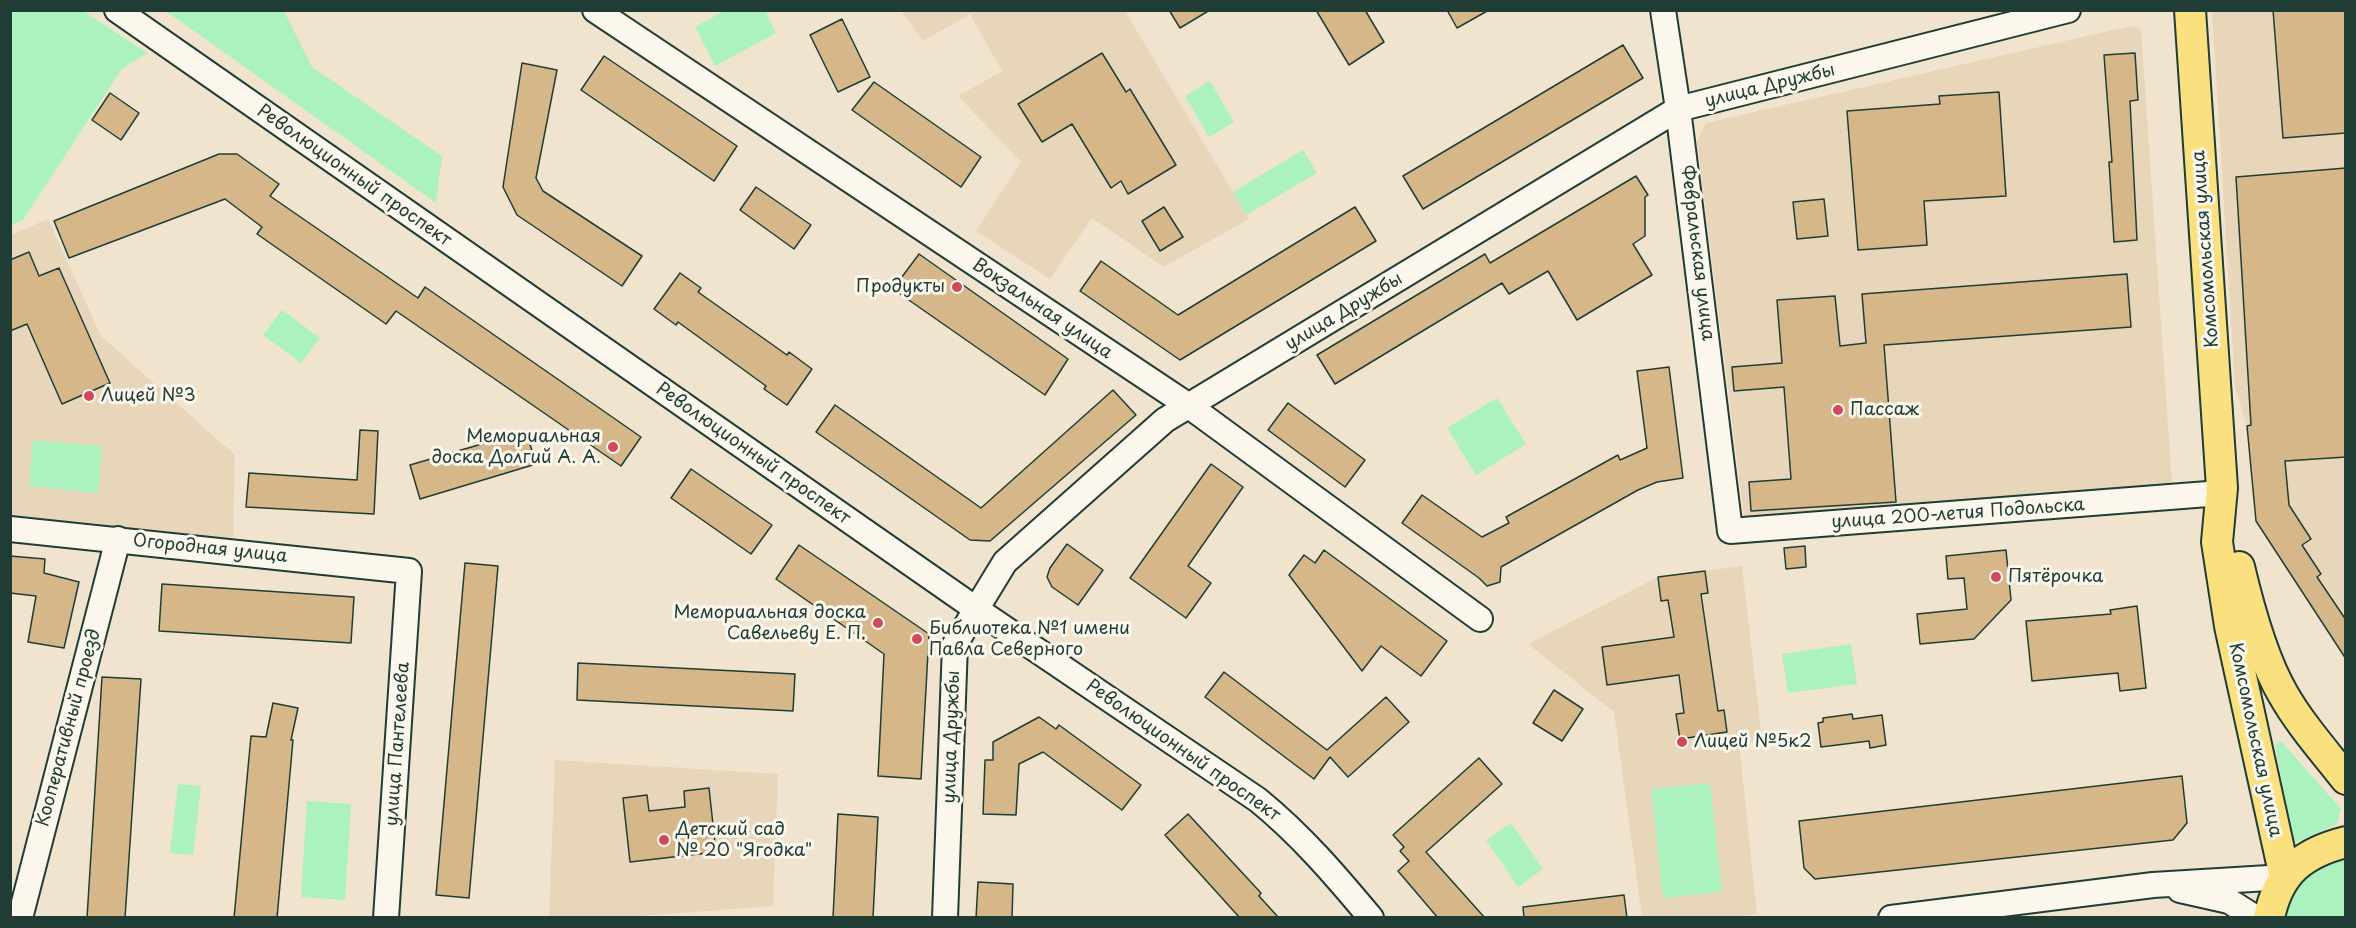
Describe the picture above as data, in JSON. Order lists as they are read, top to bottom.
{
  "streets": {
    "main road": ["Комсомольская улица"],
    "street": [
      "улица Дружбы",
      "Революционный проспект",
      "Февральская улица",
      "Вокзальная улица",
      "улица 200-летия Подольска",
      "Огородная улица",
      "Кооперативный проезд",
      "улица Пантелеева"
    ]
  },
  "crossings": [
    ["улица Дружбы", "Революционный проспект"],
    ["улица Дружбы", "Февральская улица"],
    ["улица Дружбы", "Вокзальная улица"],
    ["Комсомольская улица", "улица 200-летия Подольска"],
    ["Февральская улица", "улица 200-летия Подольска"],
    ["Огородная улица", "Кооперативный проезд"],
    ["Огородная улица", "улица Пантелеева"]
  ],
  "places": [
    "Продукты",
    "Лицей №3",
    "Пассаж",
    "Мемориальная доска Долгий А. А.",
    "Пятёрочка",
    "Мемориальная доска Савельеву Е. П.",
    "Библиотека №1 имени Павла Северного",
    "Лицей №5к2",
    "Детский сад № 20 \"Ягодка\""
  ]
}
